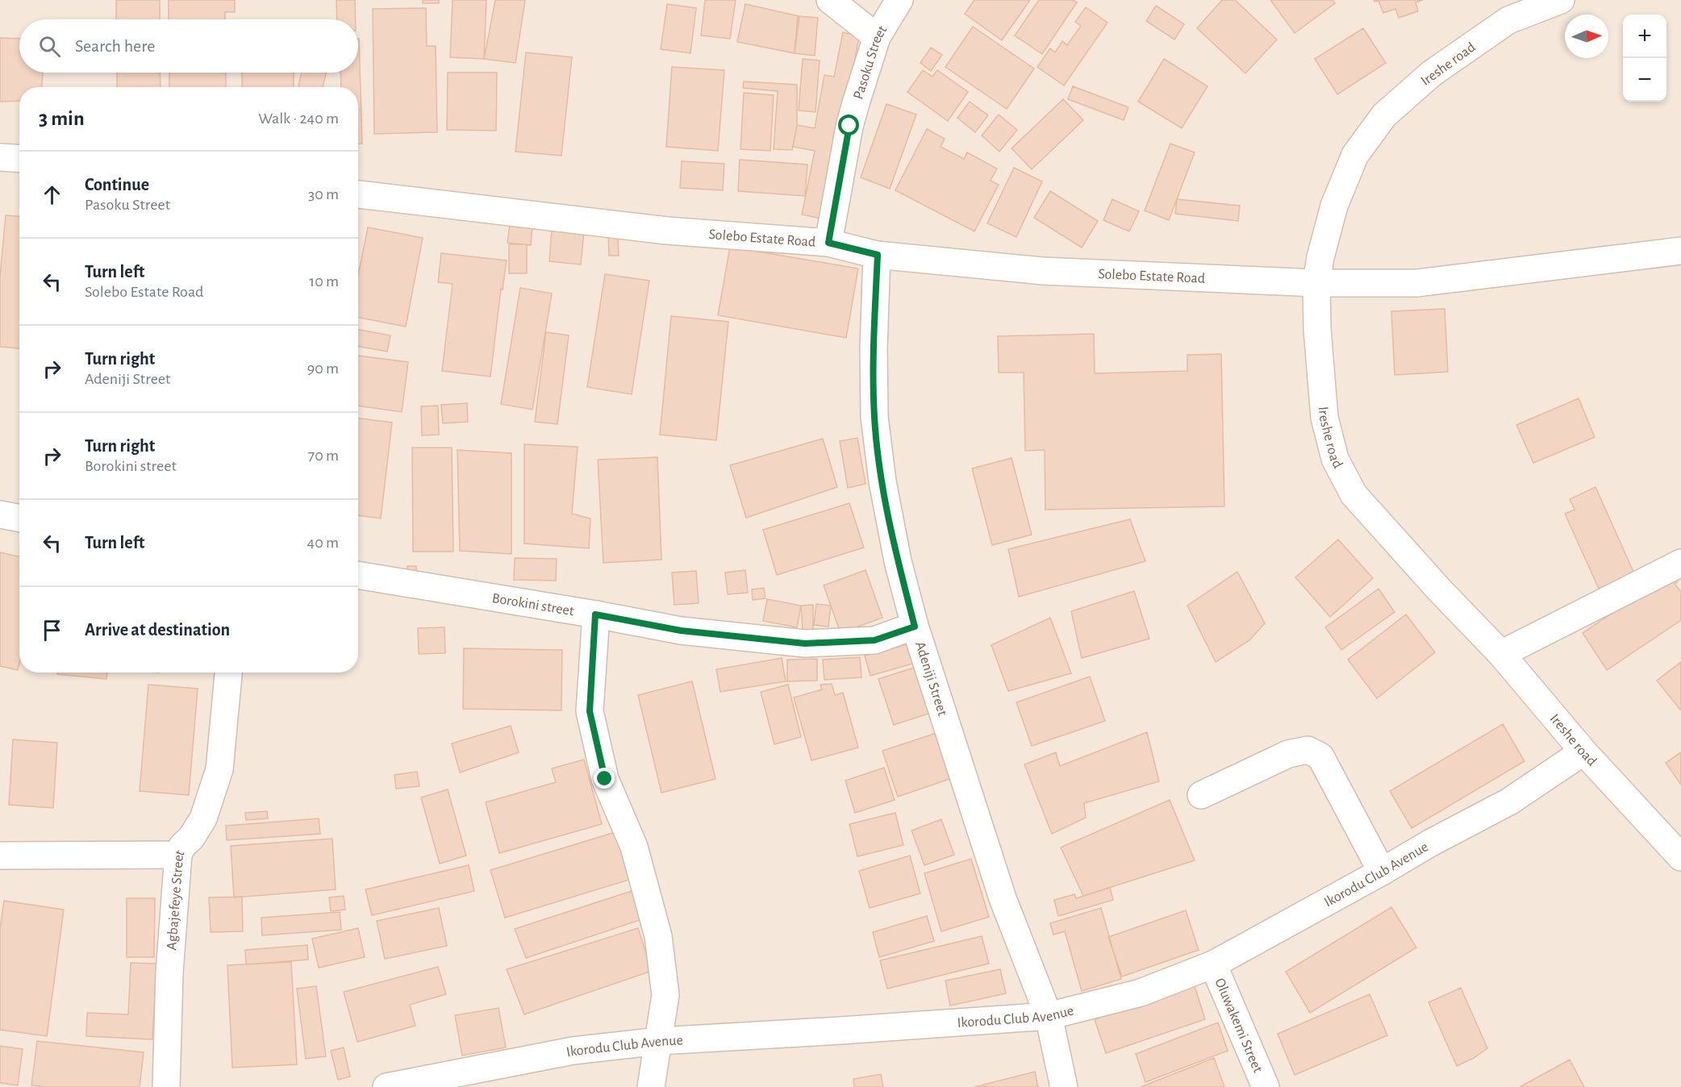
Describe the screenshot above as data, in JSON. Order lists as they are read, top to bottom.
{
  "streets": {
    "street": [
      "Pasoku Street",
      "Ireshe road",
      "Solebo Estate Road",
      "Borokini street",
      "Adeniji Street",
      "Ikorodu Club Avenue",
      "Agbajefeye Street",
      "Oluwakemi Street"
    ]
  },
  "crossings": [
    ["Pasoku Street", "Solebo Estate Road"],
    ["Ireshe road", "Solebo Estate Road"],
    ["Ireshe road", "Ikorodu Club Avenue"],
    ["Solebo Estate Road", "Adeniji Street"],
    ["Borokini street", "Adeniji Street"],
    ["Adeniji Street", "Ikorodu Club Avenue"],
    ["Ikorodu Club Avenue", "Oluwakemi Street"]
  ],
  "north": "right",
  "page": {
    "map_buttons": ["+", "−"],
    "search": "Search here",
    "heading": ["3 min", "Walk · 240 m"],
    "list": [
      ["Continue", "Pasoku Street", "30 m"],
      ["Turn left", "Solebo Estate Road", "10 m"],
      ["Turn right", "Adeniji Street", "90 m"],
      ["Turn right", "Borokini street", "70 m"],
      ["Turn left", "40 m"],
      "Arrive at destination"
    ]
  }
}
